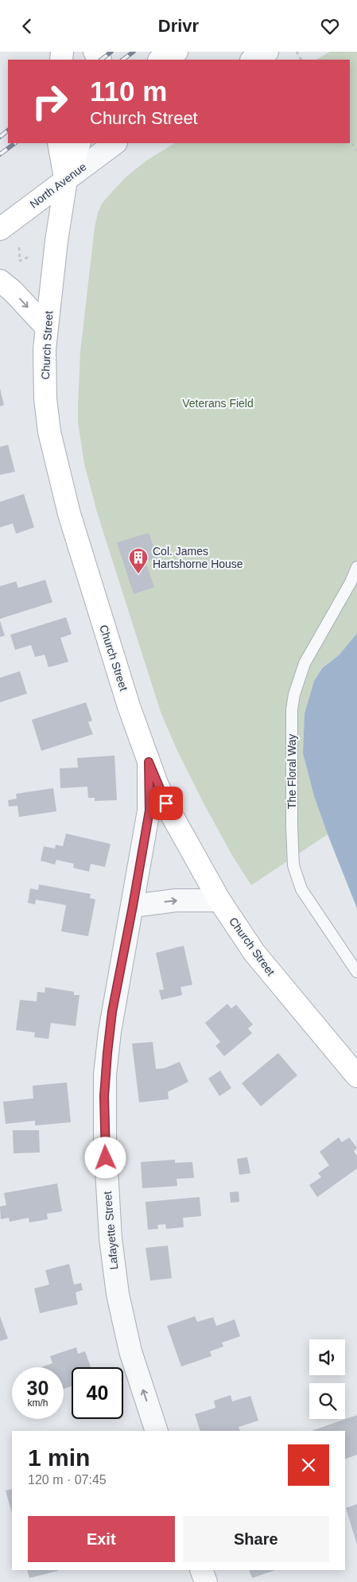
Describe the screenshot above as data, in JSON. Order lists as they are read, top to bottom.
{
  "streets": {
    "main road": ["North Avenue", "Church Street"],
    "street": ["Lafayette Street"],
    "lane": ["The Floral Way"]
  },
  "crossings": [
    ["North Avenue", "Church Street"],
    ["Church Street", "Lafayette Street"]
  ],
  "one_way": ["Lafayette Street"],
  "parks": ["Veterans Field"],
  "places": {
    "building": ["Col. James Hartshorne House"]
  },
  "page": {
    "header": "Drivr",
    "turn": ["110 m", "Church Street"],
    "speed": "30 km/h",
    "limit": "40",
    "heading": ["1 min", "120 m · 07:45"],
    "buttons": ["Exit", "Share"]
  }
}
